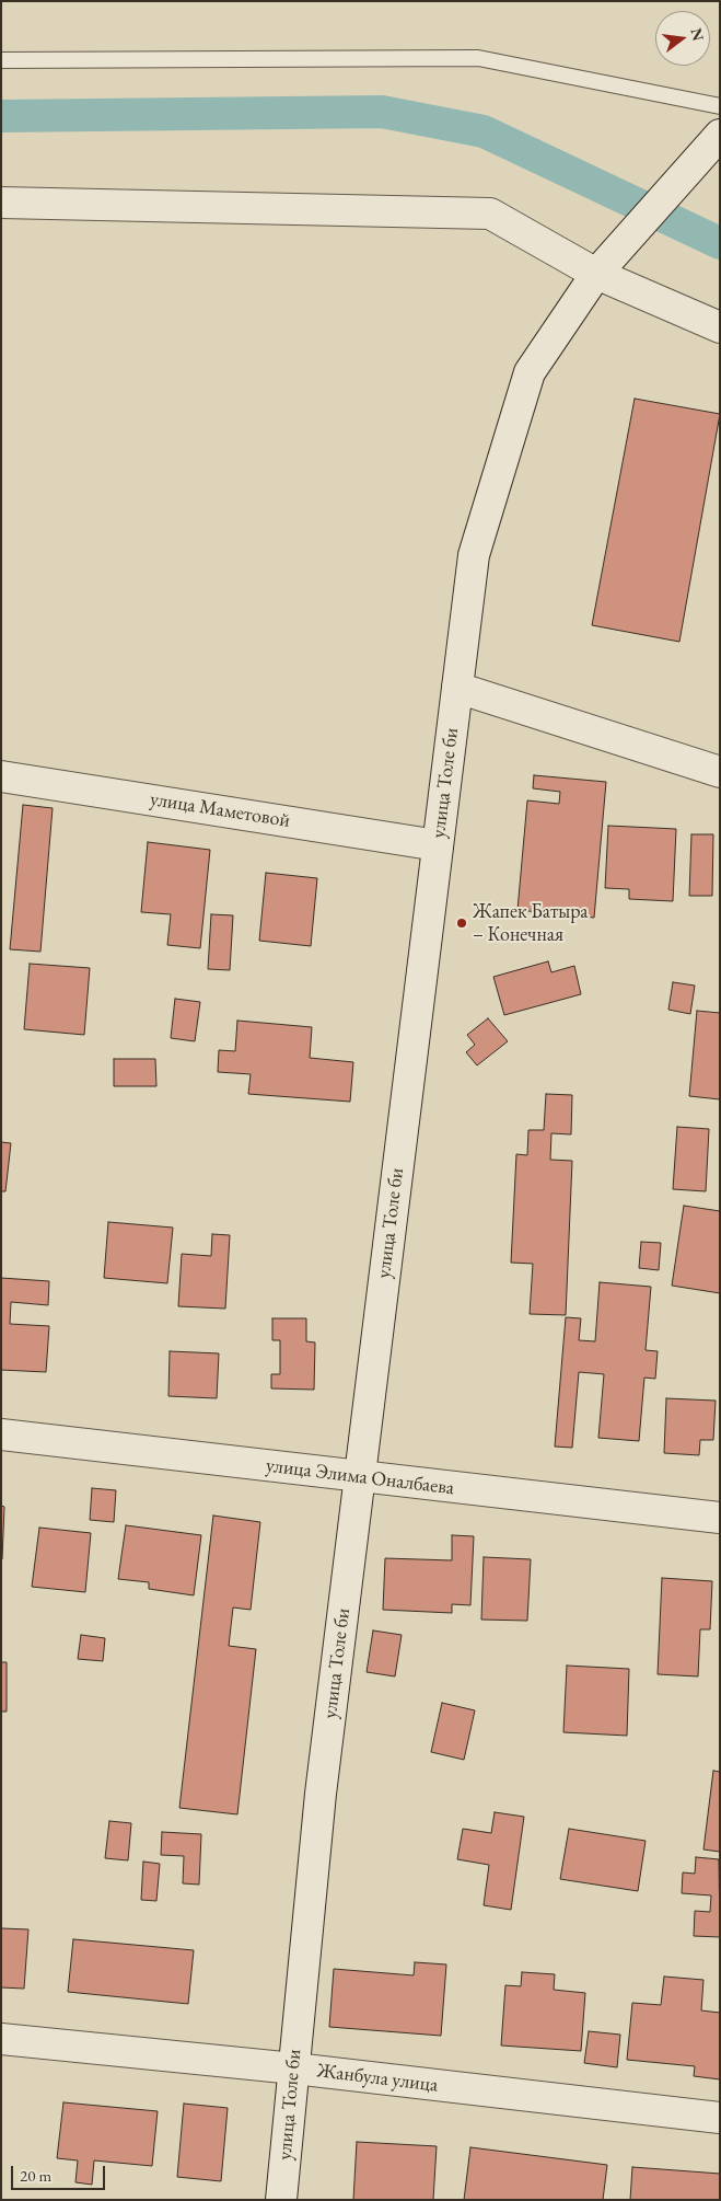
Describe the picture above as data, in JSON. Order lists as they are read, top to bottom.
{
  "streets": {
    "street": [
      "улица Толе би",
      "улица Маметовой",
      "улица Элима Оналбаева",
      "Жанбула улица"
    ]
  },
  "crossings": [
    ["улица Толе би", "улица Маметовой"],
    ["улица Толе би", "улица Элима Оналбаева"],
    ["улица Толе би", "Жанбула улица"]
  ],
  "places": ["Жапек Батыра – Конечная"],
  "scale_bar": "20 m",
  "north": "right"
}
